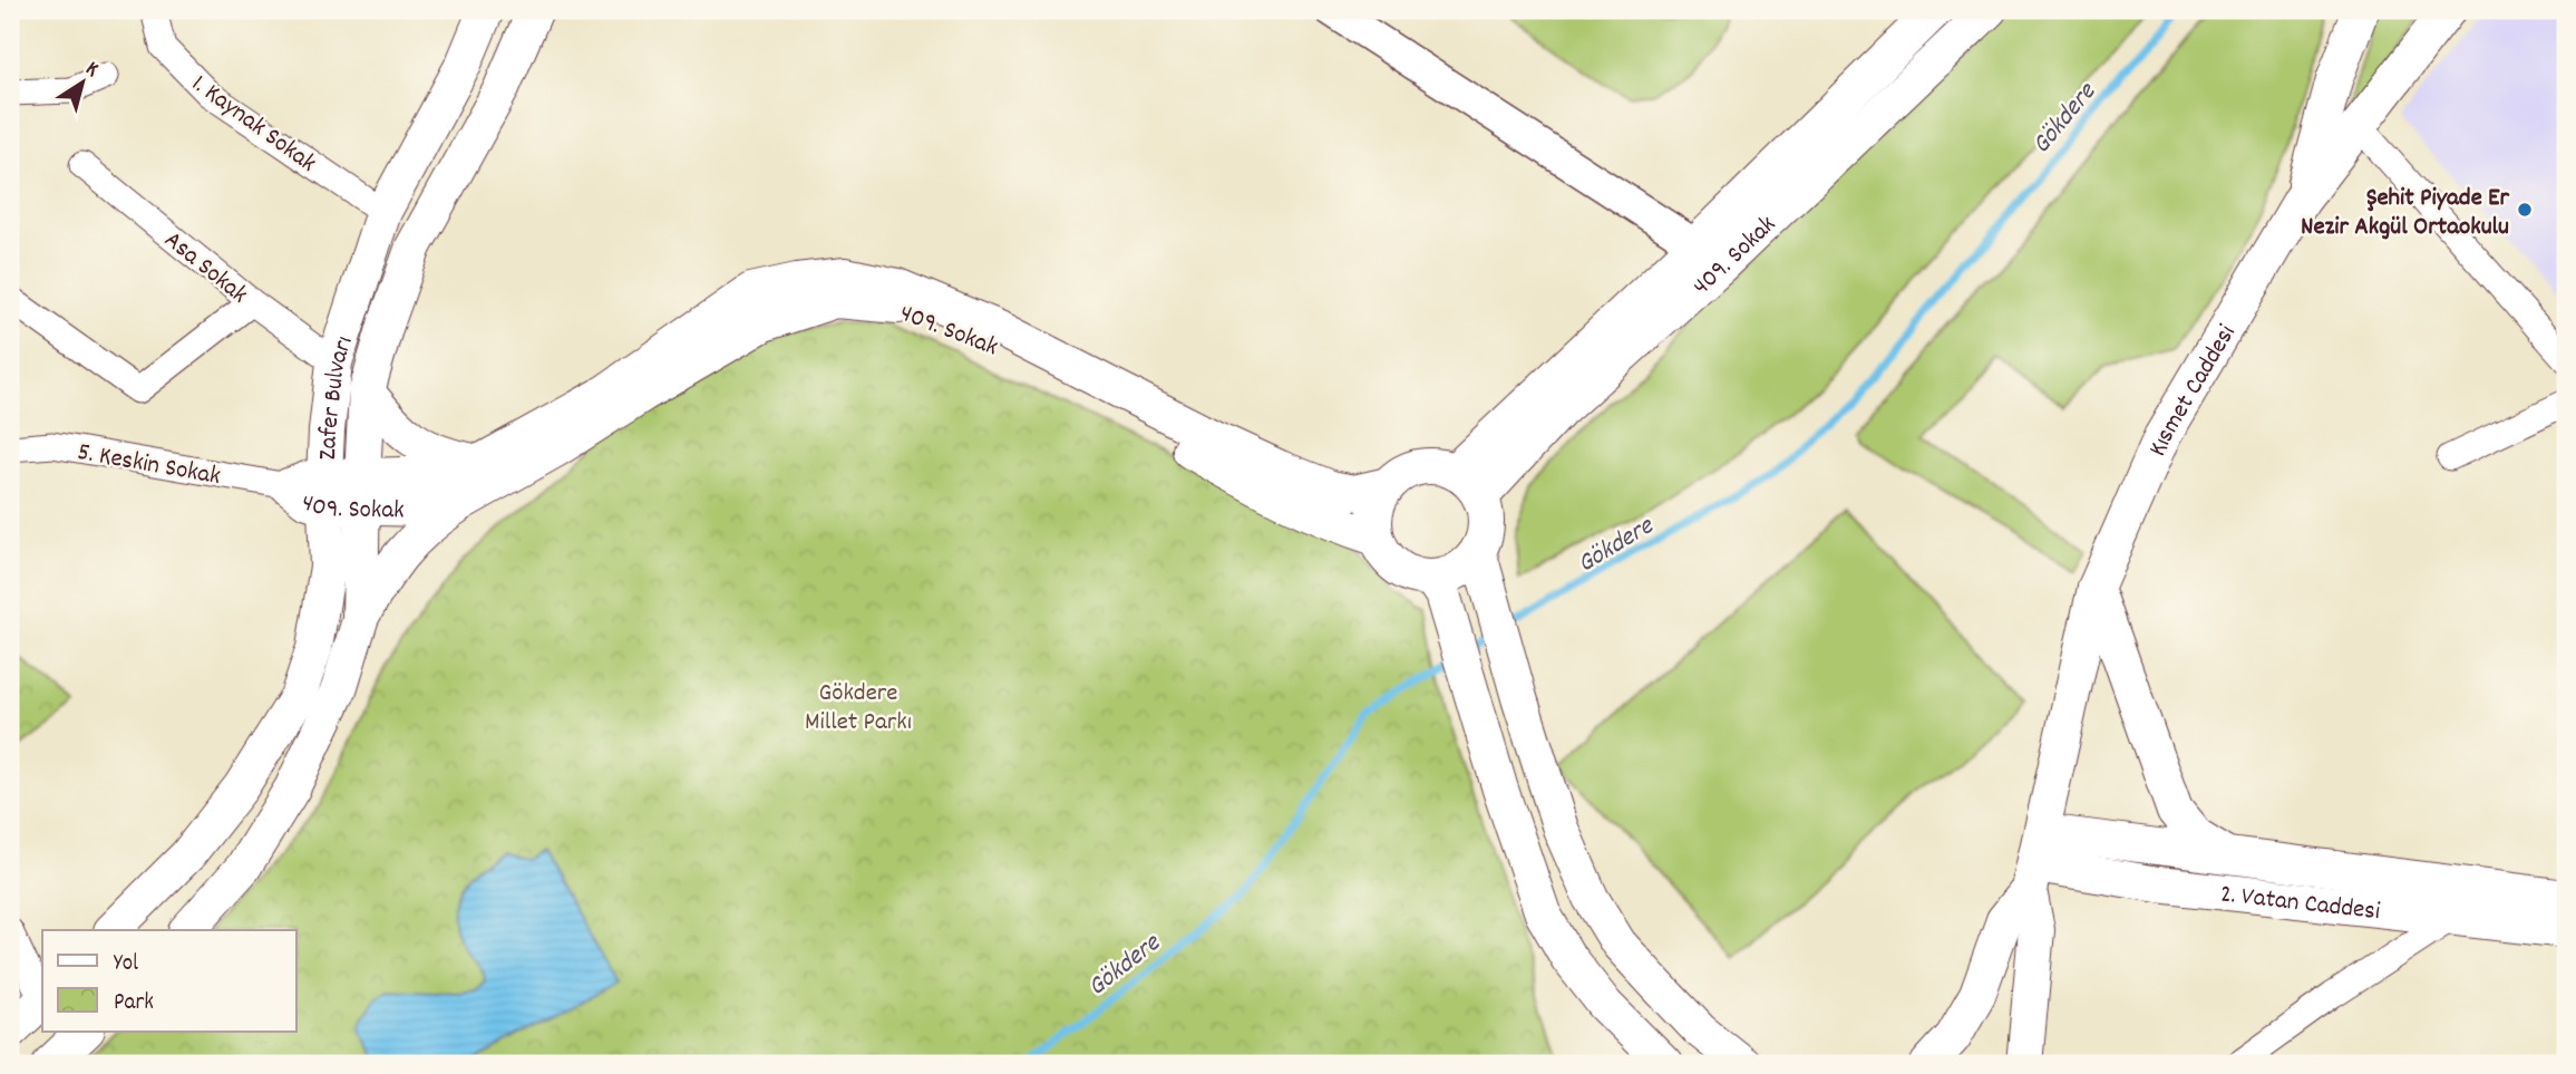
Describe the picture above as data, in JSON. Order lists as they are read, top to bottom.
{
  "streets": {
    "main road": [
      "409. Sokak",
      "Kısmet Caddesi",
      "Zafer Bulvarı",
      "2. Vatan Caddesi"
    ],
    "street": ["1. Kaynak Sokak", "Asa Sokak", "5. Keskin Sokak"]
  },
  "crossings": [
    ["1. Kaynak Sokak", "Zafer Bulvarı"],
    ["409. Sokak", "Zafer Bulvarı"],
    ["409. Sokak", "5. Keskin Sokak"],
    ["Asa Sokak", "Zafer Bulvarı"],
    ["Kısmet Caddesi", "2. Vatan Caddesi"]
  ],
  "water": ["Gökdere"],
  "parks": ["Gökdere Millet Parkı"],
  "places": ["Şehit Piyade Er Nezir Akgül Ortaokulu"],
  "legend": ["Yol", "Park"],
  "north": "top right"
}
